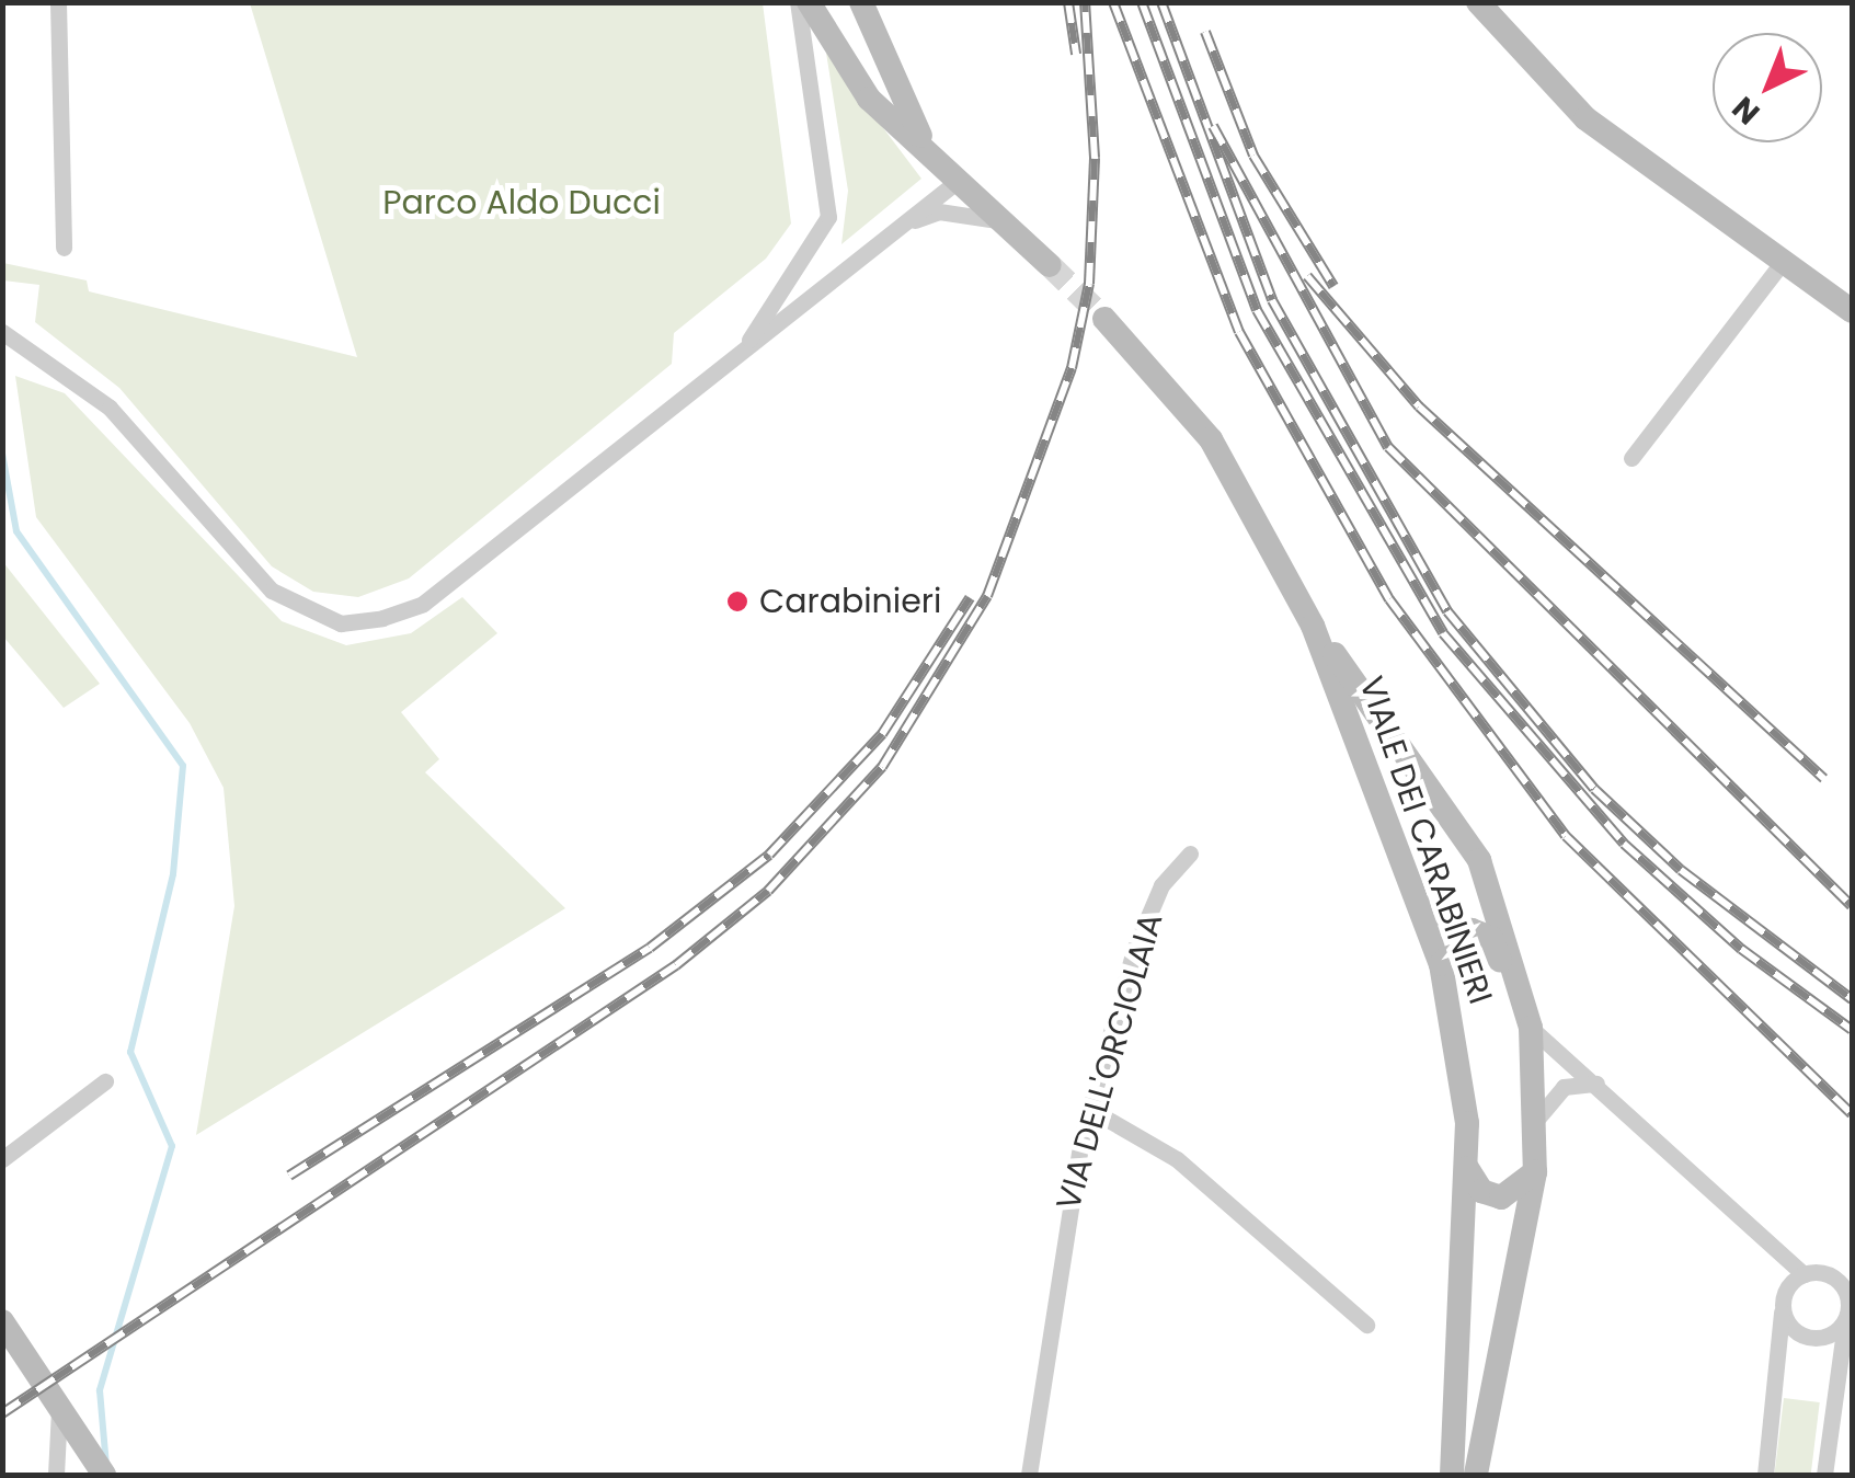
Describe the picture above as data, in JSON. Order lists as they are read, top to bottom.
{
  "streets": {
    "main road": ["VIALE DEI CARABINIERI"],
    "street": ["VIA DELL'ORCIOLAIA"]
  },
  "parks": ["Parco Aldo Ducci"],
  "places": ["Carabinieri"],
  "north": "bottom left"
}
